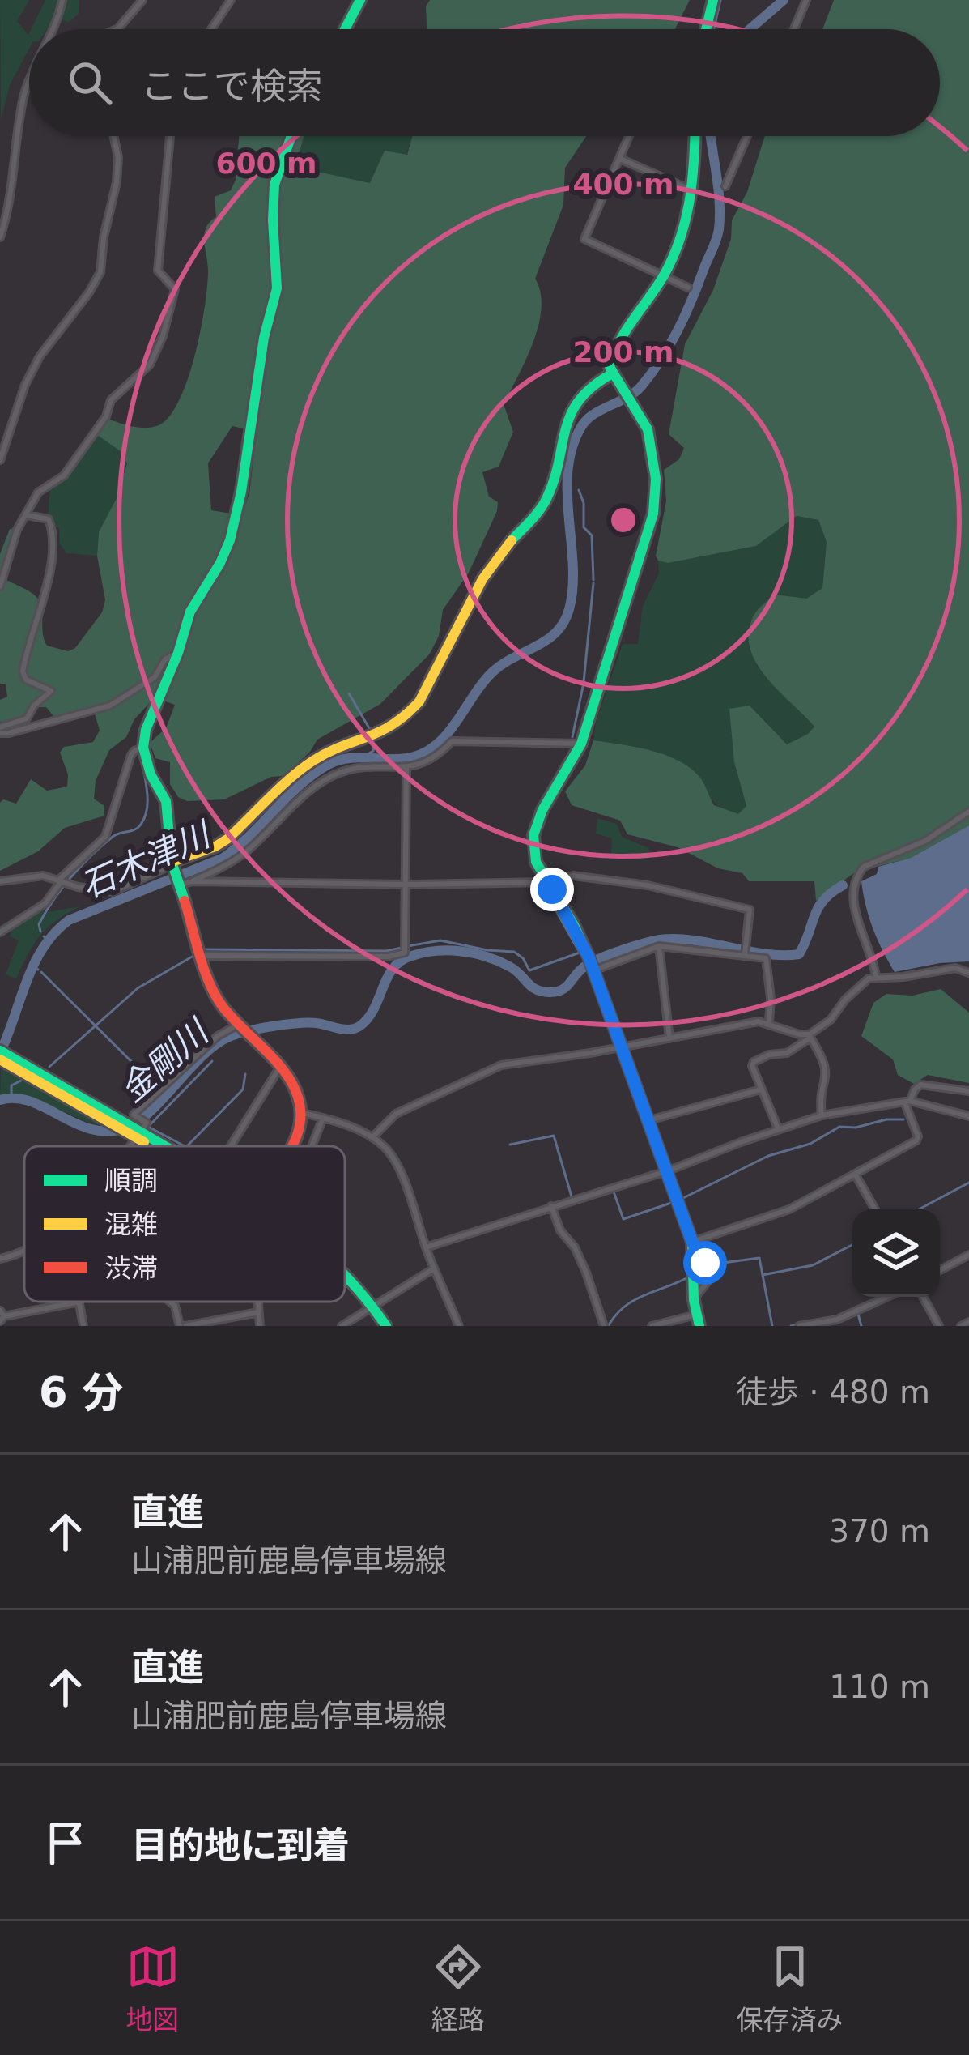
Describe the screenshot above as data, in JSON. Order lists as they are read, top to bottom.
{
  "water": ["石木津川", "金剛川"],
  "legend": ["順調", "混雑", "渋滞"],
  "page": {
    "search": "ここで検索",
    "heading": ["6 分", "徒歩 · 480 m"],
    "list": [
      ["直進", "山浦肥前鹿島停車場線", "370 m"],
      ["直進", "山浦肥前鹿島停車場線", "110 m"],
      "目的地に到着"
    ],
    "nav": ["地図", "経路", "保存済み"]
  },
  "rings": ["600 m", "400 m", "200 m"]
}
